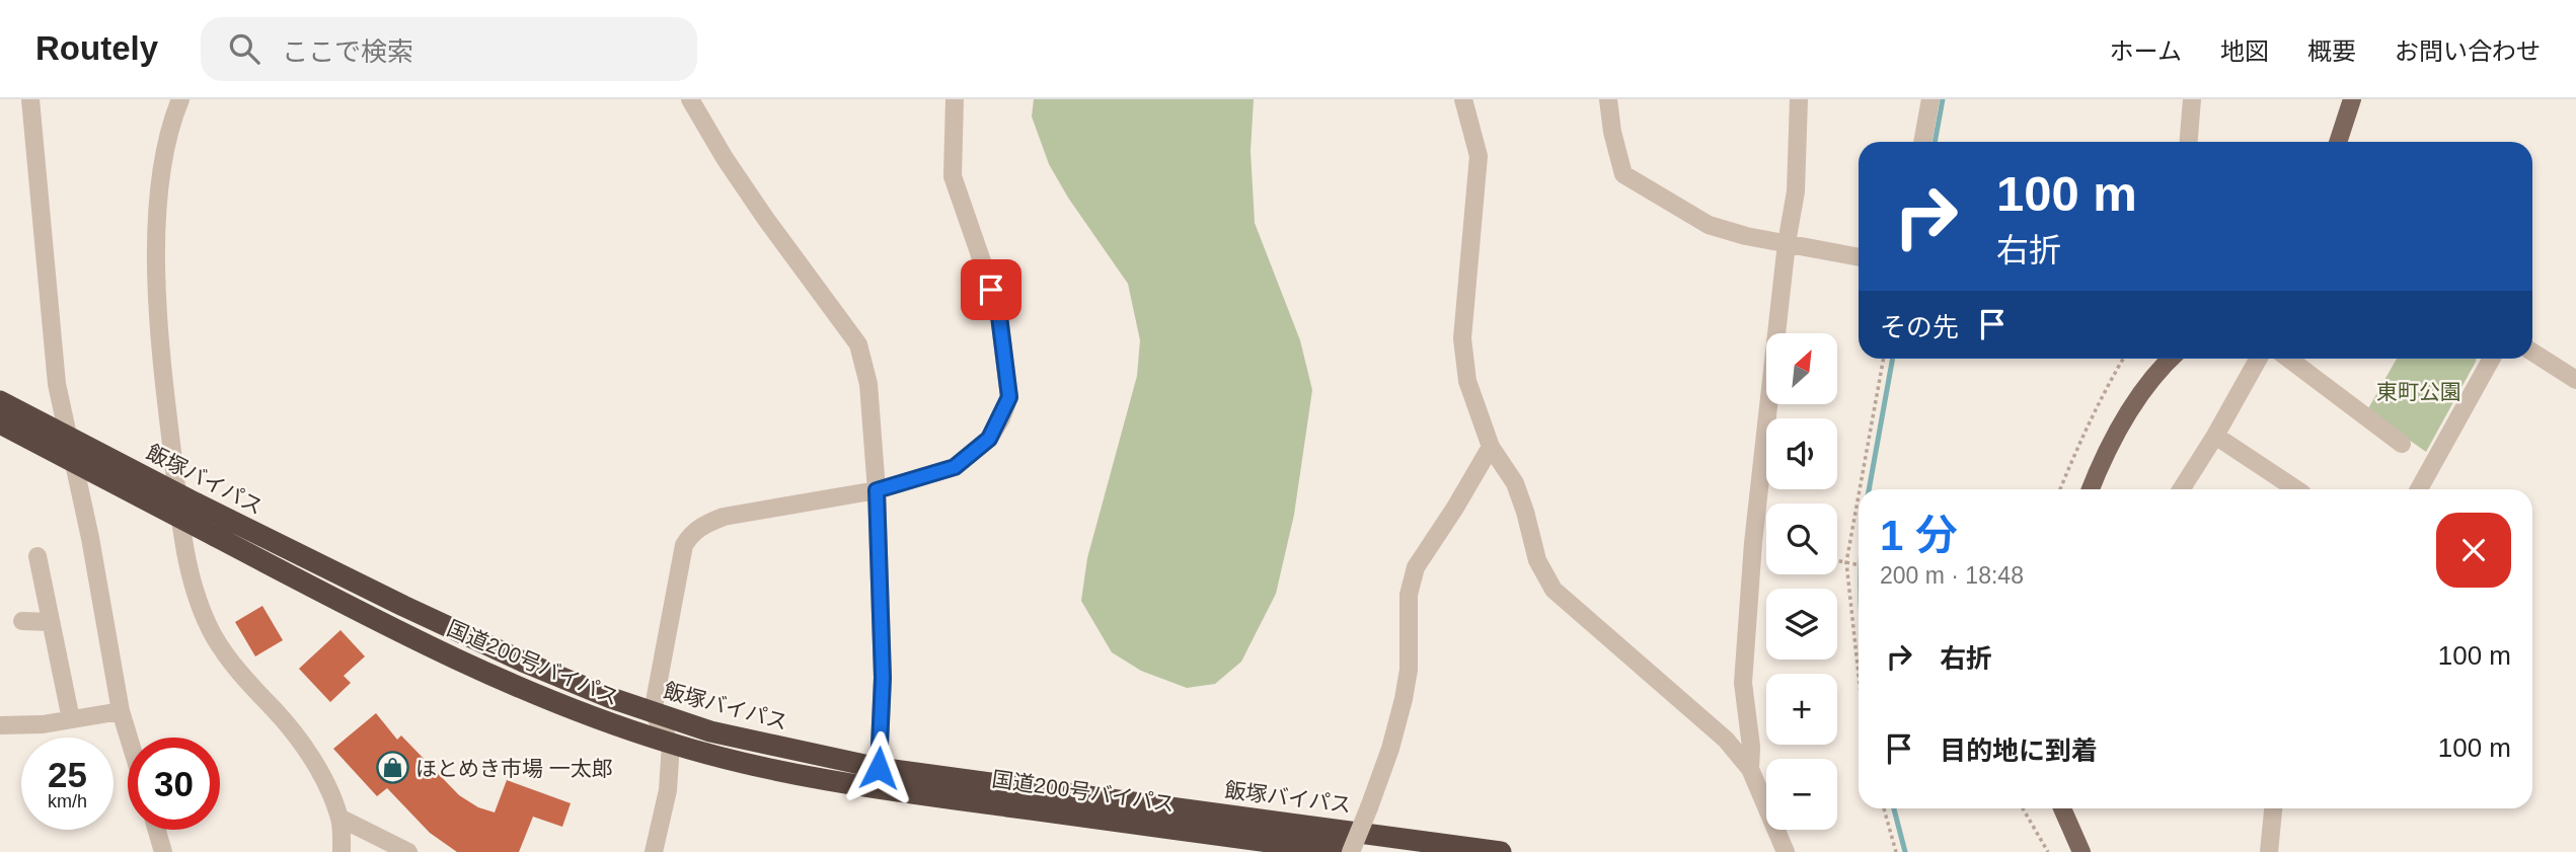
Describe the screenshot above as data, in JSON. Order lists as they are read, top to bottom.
{
  "streets": {
    "highway": ["飯塚バイパス", "国道200号バイパス"]
  },
  "parks": ["東町公園"],
  "places": {
    "shop": ["ほとめき市場 一太郎"]
  },
  "north": "top right",
  "page": {
    "header": "Routely",
    "search": "ここで検索",
    "nav": [
      "ホーム",
      "地図",
      "概要",
      "お問い合わせ"
    ],
    "turn": ["100 m", "右折"],
    "then": "その先",
    "map_buttons": ["+", "−"],
    "heading": ["1 分", "200 m · 18:48"],
    "list": [
      {
        "name": "右折",
        "value": "100 m"
      },
      {
        "name": "目的地に到着",
        "value": "100 m"
      }
    ],
    "speed": "25 km/h",
    "limit": "30"
  }
}
